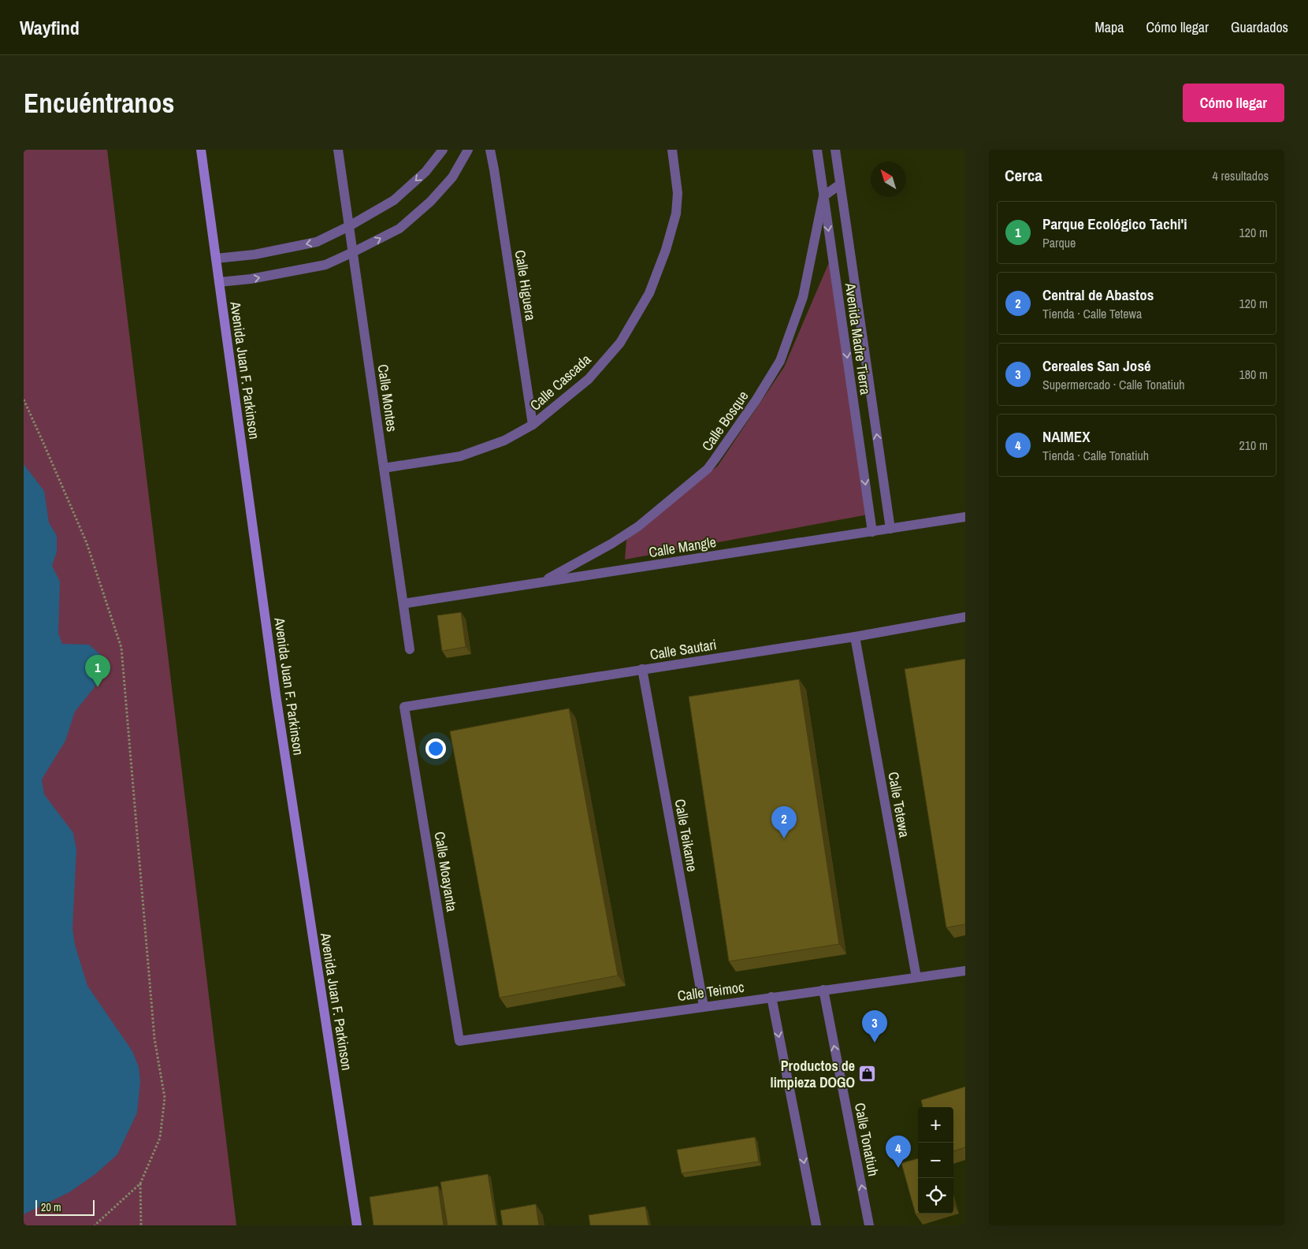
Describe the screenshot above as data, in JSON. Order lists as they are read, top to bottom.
{
  "streets": {
    "main road": ["Avenida Juan F. Parkinson"],
    "street": [
      "Calle Higuera",
      "Avenida Madre Tierra",
      "Calle Cascada",
      "Calle Montes",
      "Calle Bosque",
      "Calle Mangle",
      "Calle Sautari",
      "Calle Tetewa",
      "Calle Teikame",
      "Calle Moayanta",
      "Calle Teimoc",
      "Calle Tonatiuh"
    ]
  },
  "crossings": [
    ["Calle Higuera", "Calle Cascada"],
    ["Avenida Madre Tierra", "Calle Bosque"],
    ["Avenida Madre Tierra", "Calle Mangle"],
    ["Calle Cascada", "Calle Montes"],
    ["Calle Montes", "Calle Mangle"],
    ["Calle Bosque", "Calle Mangle"],
    ["Calle Sautari", "Calle Tetewa"],
    ["Calle Sautari", "Calle Teikame"],
    ["Calle Sautari", "Calle Moayanta"],
    ["Calle Tetewa", "Calle Teimoc"],
    ["Calle Teikame", "Calle Teimoc"],
    ["Calle Moayanta", "Calle Teimoc"],
    ["Calle Teimoc", "Calle Tonatiuh"]
  ],
  "places": {
    "shop": ["Productos de limpieza DOGO"]
  },
  "scale_bar": "20 m",
  "north": "top left",
  "page": {
    "header": "Wayfind",
    "nav": ["Mapa", "Cómo llegar", "Guardados"],
    "buttons": "Cómo llegar",
    "title": "Encuéntranos",
    "heading": ["Cerca", "4 resultados"],
    "list": [
      {
        "mark": "1",
        "name": "Parque Ecológico Tachi'i",
        "note": "Parque",
        "value": "120 m"
      },
      {
        "mark": "2",
        "name": "Central de Abastos",
        "note": "Tienda · Calle Tetewa",
        "value": "120 m"
      },
      {
        "mark": "3",
        "name": "Cereales San José",
        "note": "Supermercado · Calle Tonatiuh",
        "value": "180 m"
      },
      {
        "mark": "4",
        "name": "NAIMEX",
        "note": "Tienda · Calle Tonatiuh",
        "value": "210 m"
      }
    ],
    "pins": [
      "1",
      "2",
      "3",
      "4"
    ],
    "map_buttons": ["+", "−"],
    "scale": "20 m"
  }
}
